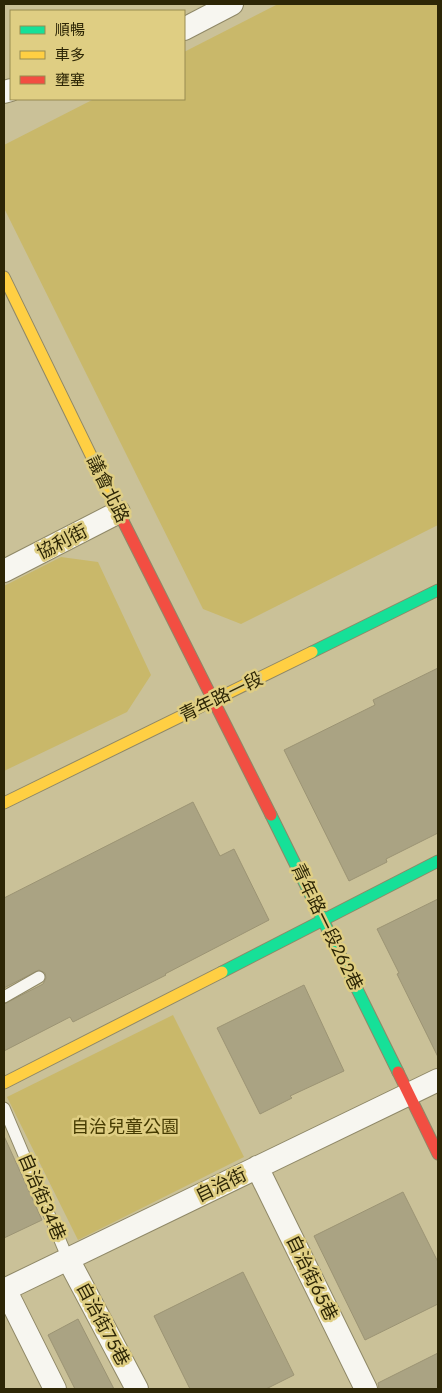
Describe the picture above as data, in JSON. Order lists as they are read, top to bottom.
{
  "streets": {
    "street": [
      "議會北路",
      "協利街",
      "青年路一段",
      "青年路一段262巷",
      "自治街",
      "自治街65巷",
      "自治街75巷"
    ],
    "lane": ["自治街34巷"]
  },
  "crossings": [
    ["議會北路", "協利街"],
    ["議會北路", "青年路一段"],
    ["議會北路", "青年路一段262巷"],
    ["青年路一段", "青年路一段262巷"],
    ["青年路一段262巷", "自治街"],
    ["自治街", "自治街34巷"],
    ["自治街", "自治街65巷"],
    ["自治街", "自治街75巷"],
    ["自治街34巷", "自治街75巷"]
  ],
  "parks": ["自治兒童公園"],
  "legend": ["順暢", "車多", "壅塞"]
}
